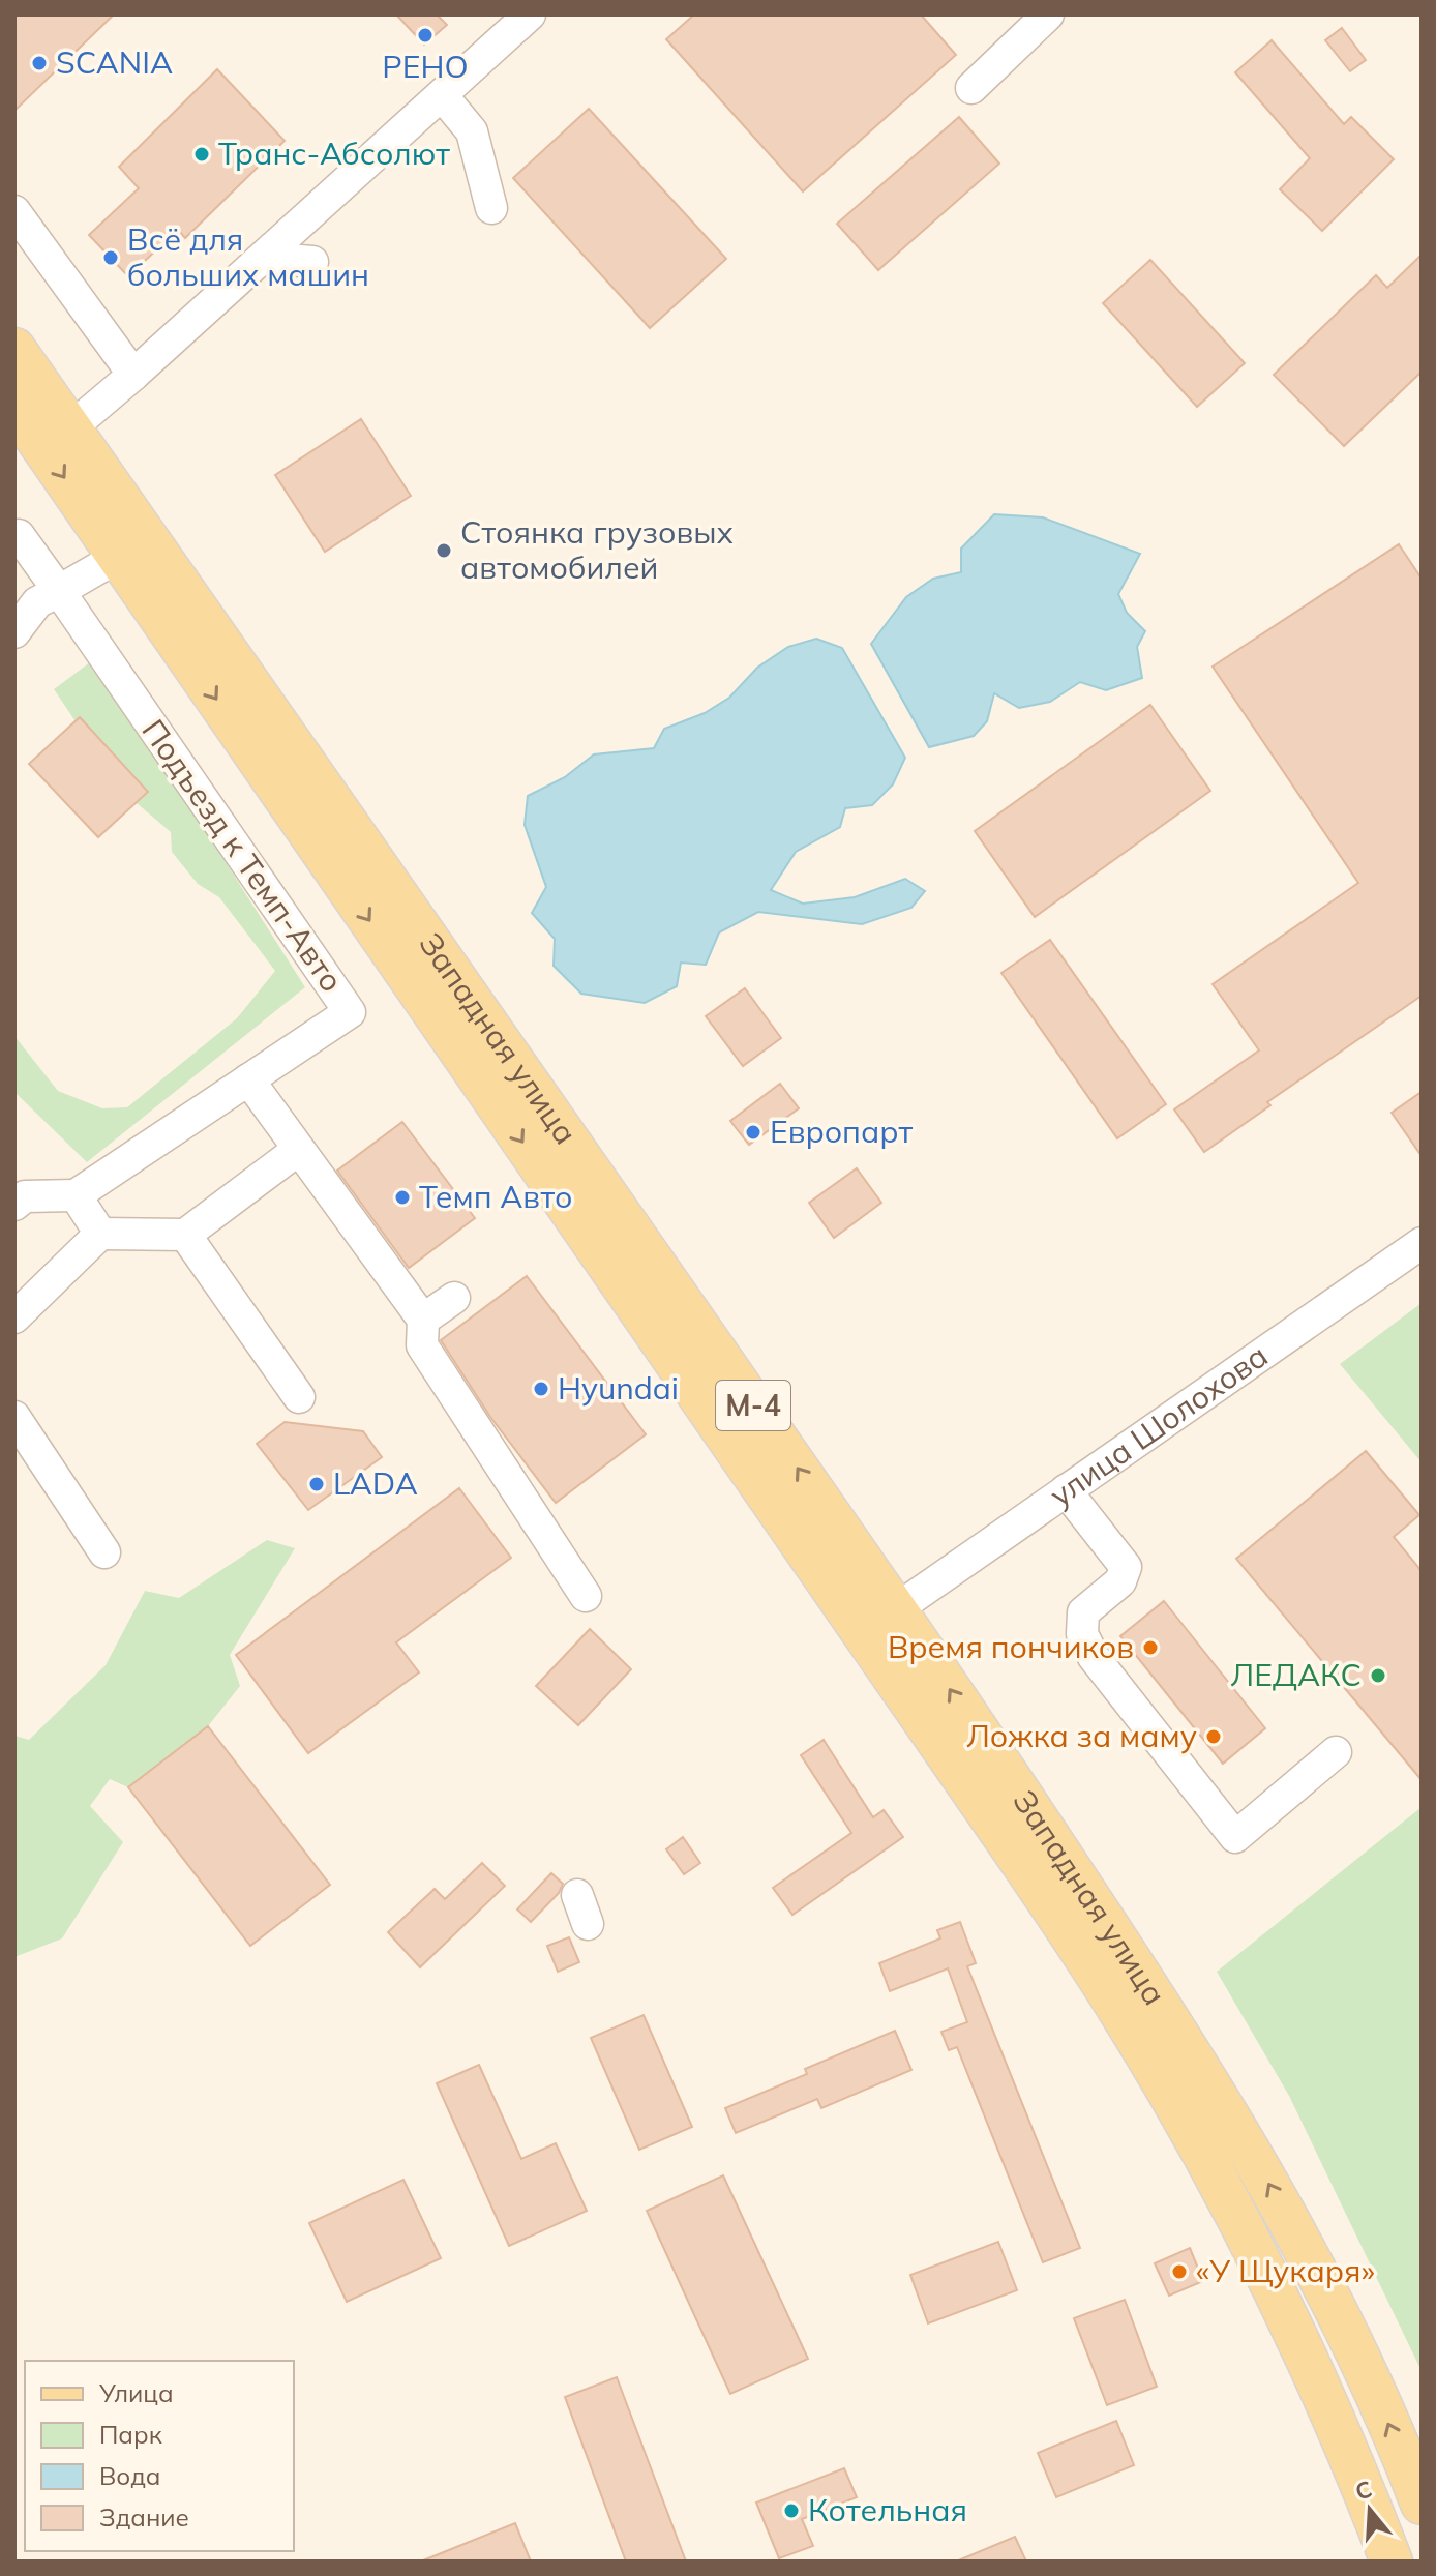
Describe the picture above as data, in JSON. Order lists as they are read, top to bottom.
{
  "streets": {
    "main road": ["Западная улица", "М-4"],
    "street": ["Подъезд к Темп-Авто", "улица Шолохова"]
  },
  "crossings": [
    ["Западная улица", "улица Шолохова"]
  ],
  "places": [
    "РЕНО",
    "SCANIA",
    "Транс-Абсолют",
    "Всё для больших машин",
    "Стоянка грузовых автомобилей",
    "Европарт",
    "Темп Авто",
    "Hyundai",
    "LADA",
    "Время пончиков",
    "ЛЕДАКС",
    "Ложка за маму",
    "«У Щукаря»",
    "Котельная"
  ],
  "legend": [
    "Улица",
    "Парк",
    "Вода",
    "Здание"
  ],
  "north": "top"
}
